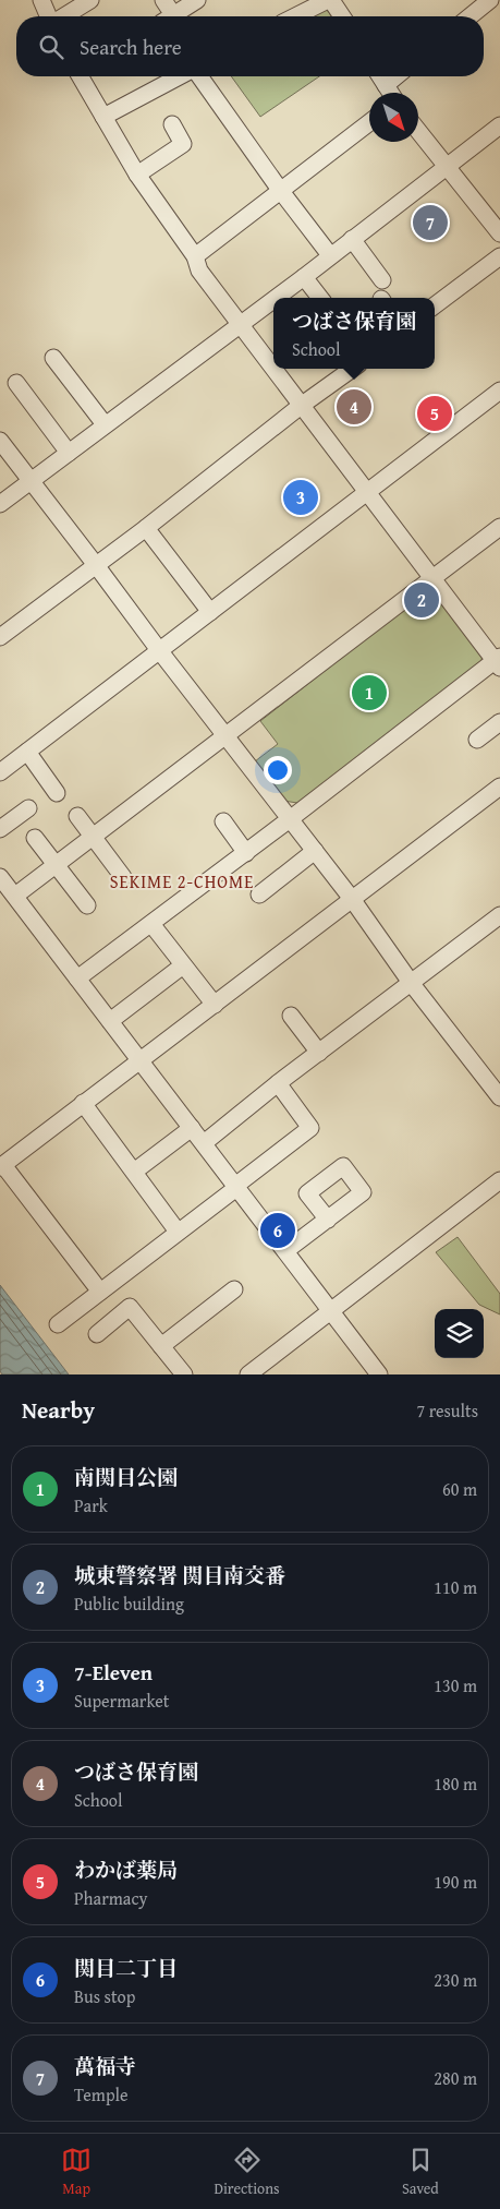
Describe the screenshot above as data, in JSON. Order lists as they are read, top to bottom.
{
  "districts": ["SEKIME 2-CHOME"],
  "north": "bottom right",
  "page": {
    "search": "Search here",
    "pins": [
      "7",
      "4",
      "5",
      "3",
      "2",
      "1",
      "6"
    ],
    "popup": ["つばさ保育園", "School"],
    "heading": ["Nearby", "7 results"],
    "list": [
      {
        "mark": "1",
        "name": "南関目公園",
        "note": "Park",
        "value": "60 m"
      },
      {
        "mark": "2",
        "name": "城東警察署 関目南交番",
        "note": "Public building",
        "value": "110 m"
      },
      {
        "mark": "3",
        "name": "7-Eleven",
        "note": "Supermarket",
        "value": "130 m"
      },
      {
        "mark": "4",
        "name": "つばさ保育園",
        "note": "School",
        "value": "180 m"
      },
      {
        "mark": "5",
        "name": "わかば薬局",
        "note": "Pharmacy",
        "value": "190 m"
      },
      {
        "mark": "6",
        "name": "関目二丁目",
        "note": "Bus stop",
        "value": "230 m"
      },
      {
        "mark": "7",
        "name": "萬福寺",
        "note": "Temple",
        "value": "280 m"
      }
    ],
    "nav": ["Map", "Directions", "Saved"]
  }
}
